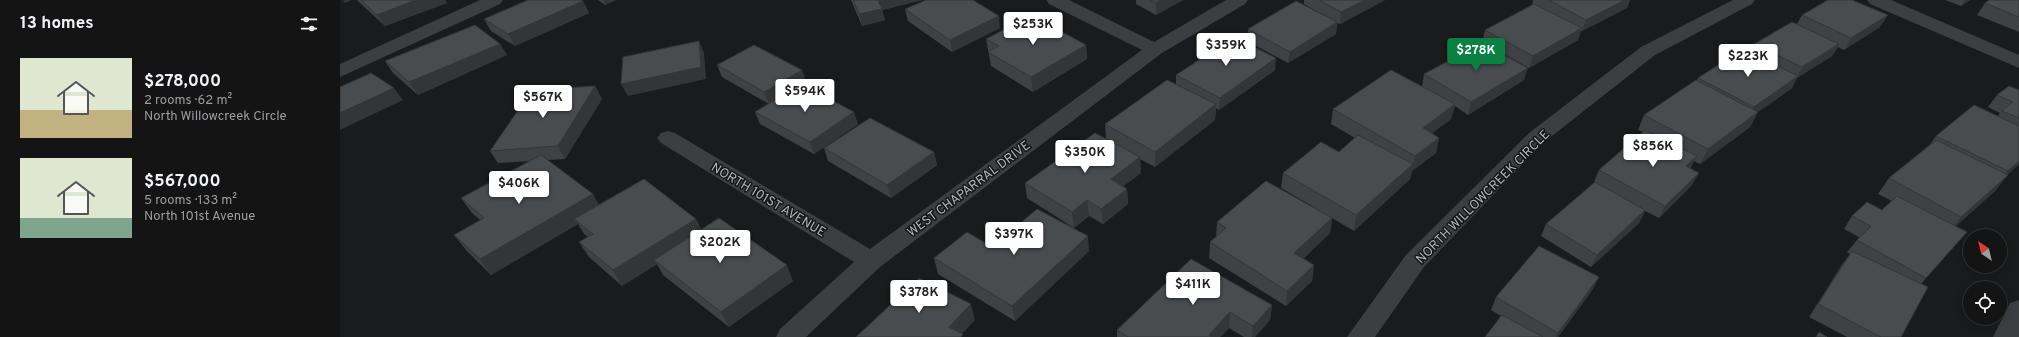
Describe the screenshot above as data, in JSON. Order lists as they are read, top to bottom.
{
  "streets": {
    "street": ["WEST CHAPARRAL DRIVE", "NORTH WILLOWCREEK CIRCLE", "NORTH 101ST AVENUE"]
  },
  "crossings": [
    ["WEST CHAPARRAL DRIVE", "NORTH 101ST AVENUE"]
  ],
  "north": "top left",
  "page": {
    "heading": "13 homes",
    "price": [
      "$253K",
      "$359K",
      "$278K",
      "$223K",
      "$594K",
      "$567K",
      "$856K",
      "$350K",
      "$406K",
      "$397K",
      "$202K",
      "$411K",
      "$378K"
    ],
    "list": [
      {
        "name": "$278,000",
        "note": "2 rooms · 62 m² · North Willowcreek Circle"
      },
      {
        "name": "$567,000",
        "note": "5 rooms · 133 m² · North 101st Avenue"
      }
    ]
  }
}
